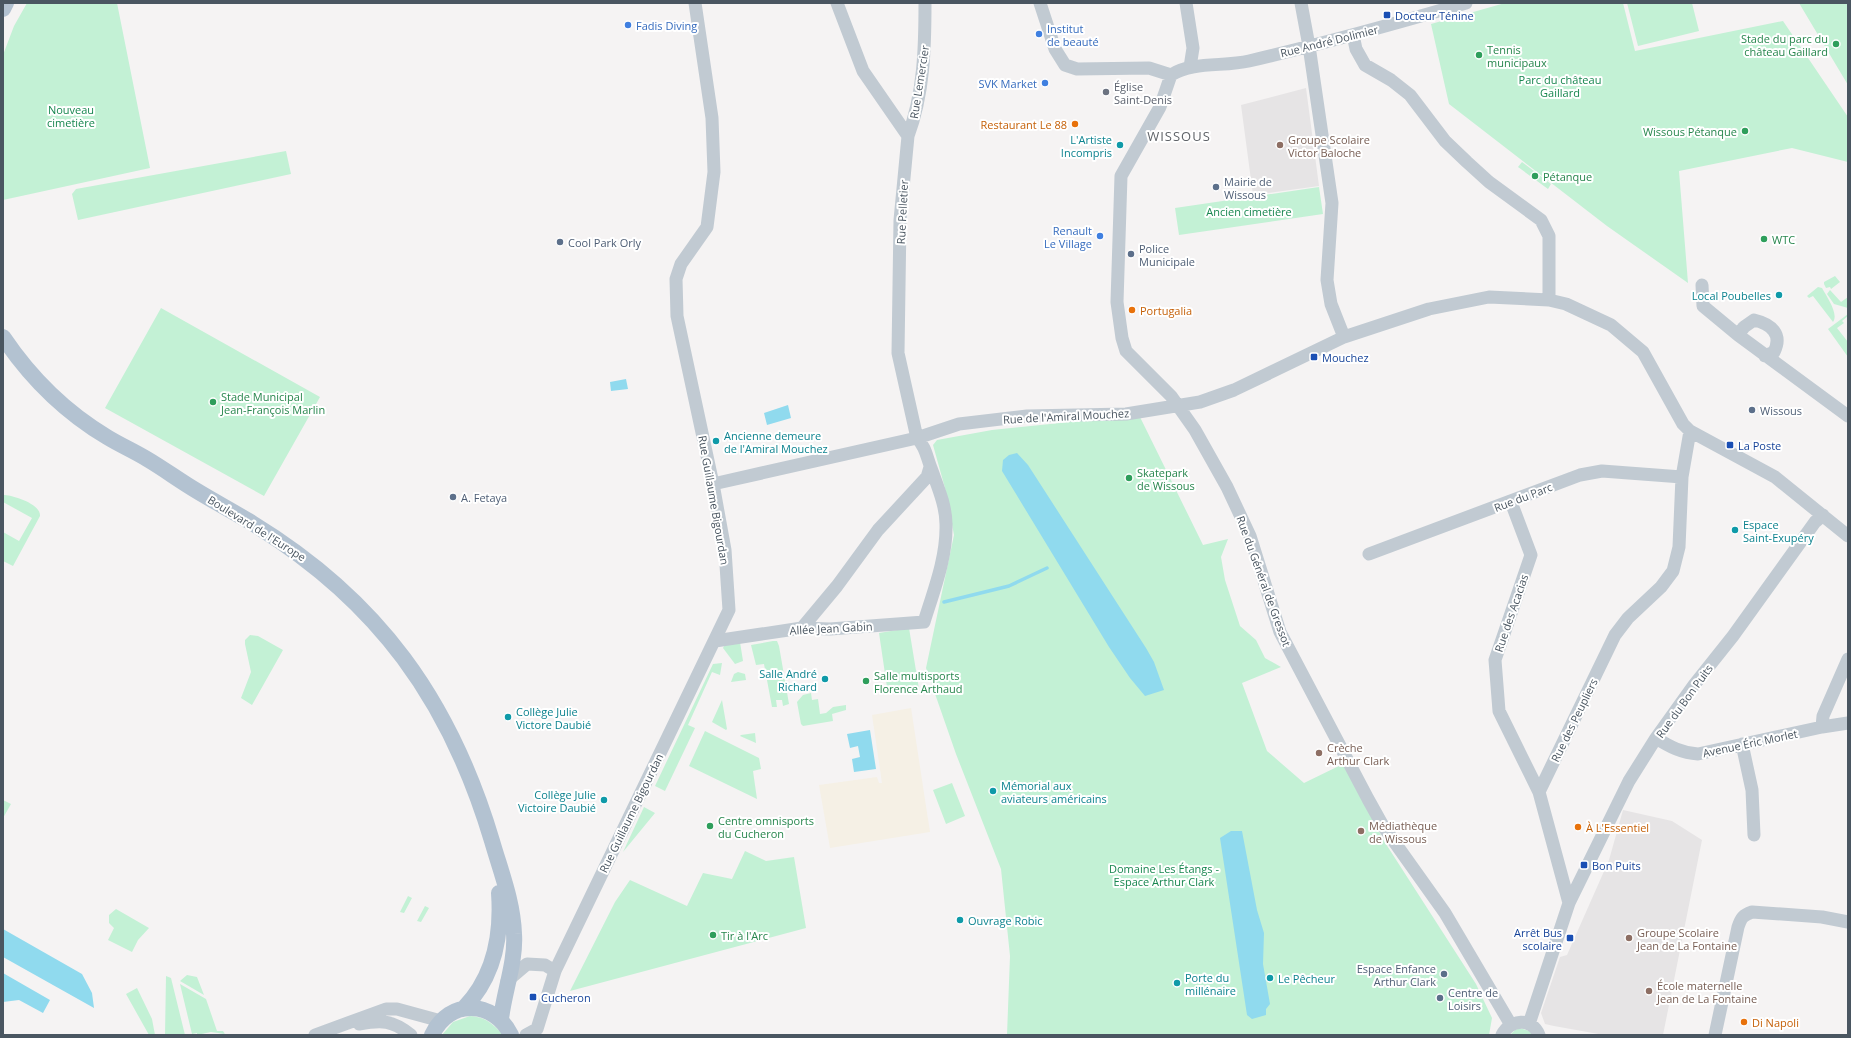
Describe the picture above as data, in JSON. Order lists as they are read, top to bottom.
{
  "streets": {
    "main road": ["Boulevard de l'Europe"],
    "street": [
      "Rue André Dolimier",
      "Rue Lemercier",
      "Rue Pelletier",
      "Rue de l'Amiral Mouchez",
      "Rue du Parc",
      "Rue Guillaume Bigourdan",
      "Rue du Général de Gressot",
      "Rue des Acacias",
      "Allée Jean Gabin",
      "Rue du Bon Puits",
      "Rue des Peupliers",
      "Avenue Éric Morlet"
    ]
  },
  "crossings": [
    ["Rue André Dolimier", "Rue du Général de Gressot"],
    ["Rue Lemercier", "Rue Pelletier"],
    ["Rue Pelletier", "Rue de l'Amiral Mouchez"],
    ["Rue Pelletier", "Allée Jean Gabin"],
    ["Rue de l'Amiral Mouchez", "Rue Guillaume Bigourdan"],
    ["Rue de l'Amiral Mouchez", "Rue du Général de Gressot"],
    ["Rue de l'Amiral Mouchez", "Rue des Peupliers"],
    ["Rue du Parc", "Rue des Acacias"],
    ["Rue du Parc", "Rue des Peupliers"],
    ["Rue Guillaume Bigourdan", "Allée Jean Gabin"],
    ["Rue des Acacias", "Rue des Peupliers"],
    ["Rue du Bon Puits", "Avenue Éric Morlet"]
  ],
  "districts": ["WISSOUS"],
  "parks": [
    "Parc du château Gaillard",
    "Nouveau cimetière",
    "Ancien cimetière",
    "Domaine Les Étangs - Espace Arthur Clark"
  ],
  "places": {
    "transit": [
      "Docteur Ténine",
      "Mouchez",
      "La Poste",
      "Bon Puits",
      "Arrêt Bus scolaire",
      "Cucheron"
    ],
    "other": [
      "Fadis Diving",
      "Institut de beauté",
      "Stade du parc du château Gaillard",
      "Tennis municipaux",
      "SVK Market",
      "Église Saint-Denis",
      "Restaurant Le 88",
      "Wissous Pétanque",
      "L'Artiste Incompris",
      "Groupe Scolaire Victor Baloche",
      "Pétanque",
      "Mairie de Wissous",
      "Renault Le Village",
      "WTC",
      "Cool Park Orly",
      "Police Municipale",
      "Local Poubelles",
      "Portugalia",
      "Stade Municipal Jean-François Marlin",
      "Wissous",
      "Ancienne demeure de l'Amiral Mouchez",
      "Skatepark de Wissous",
      "A. Fetaya",
      "Espace Saint-Exupéry",
      "Salle André Richard",
      "Salle multisports Florence Arthaud",
      "Collège Julie Victore Daubié",
      "Crèche Arthur Clark",
      "Mémorial aux aviateurs américains",
      "Collège Julie Victoire Daubié",
      "Centre omnisports du Cucheron",
      "À L'Essentiel",
      "Médiathèque de Wissous",
      "Ouvrage Robic",
      "Tir à l'Arc",
      "Groupe Scolaire Jean de La Fontaine",
      "Espace Enfance Arthur Clark",
      "Le Pêcheur",
      "Porte du millénaire",
      "École maternelle Jean de La Fontaine",
      "Centre de Loisirs",
      "Di Napoli"
    ]
  }
}
